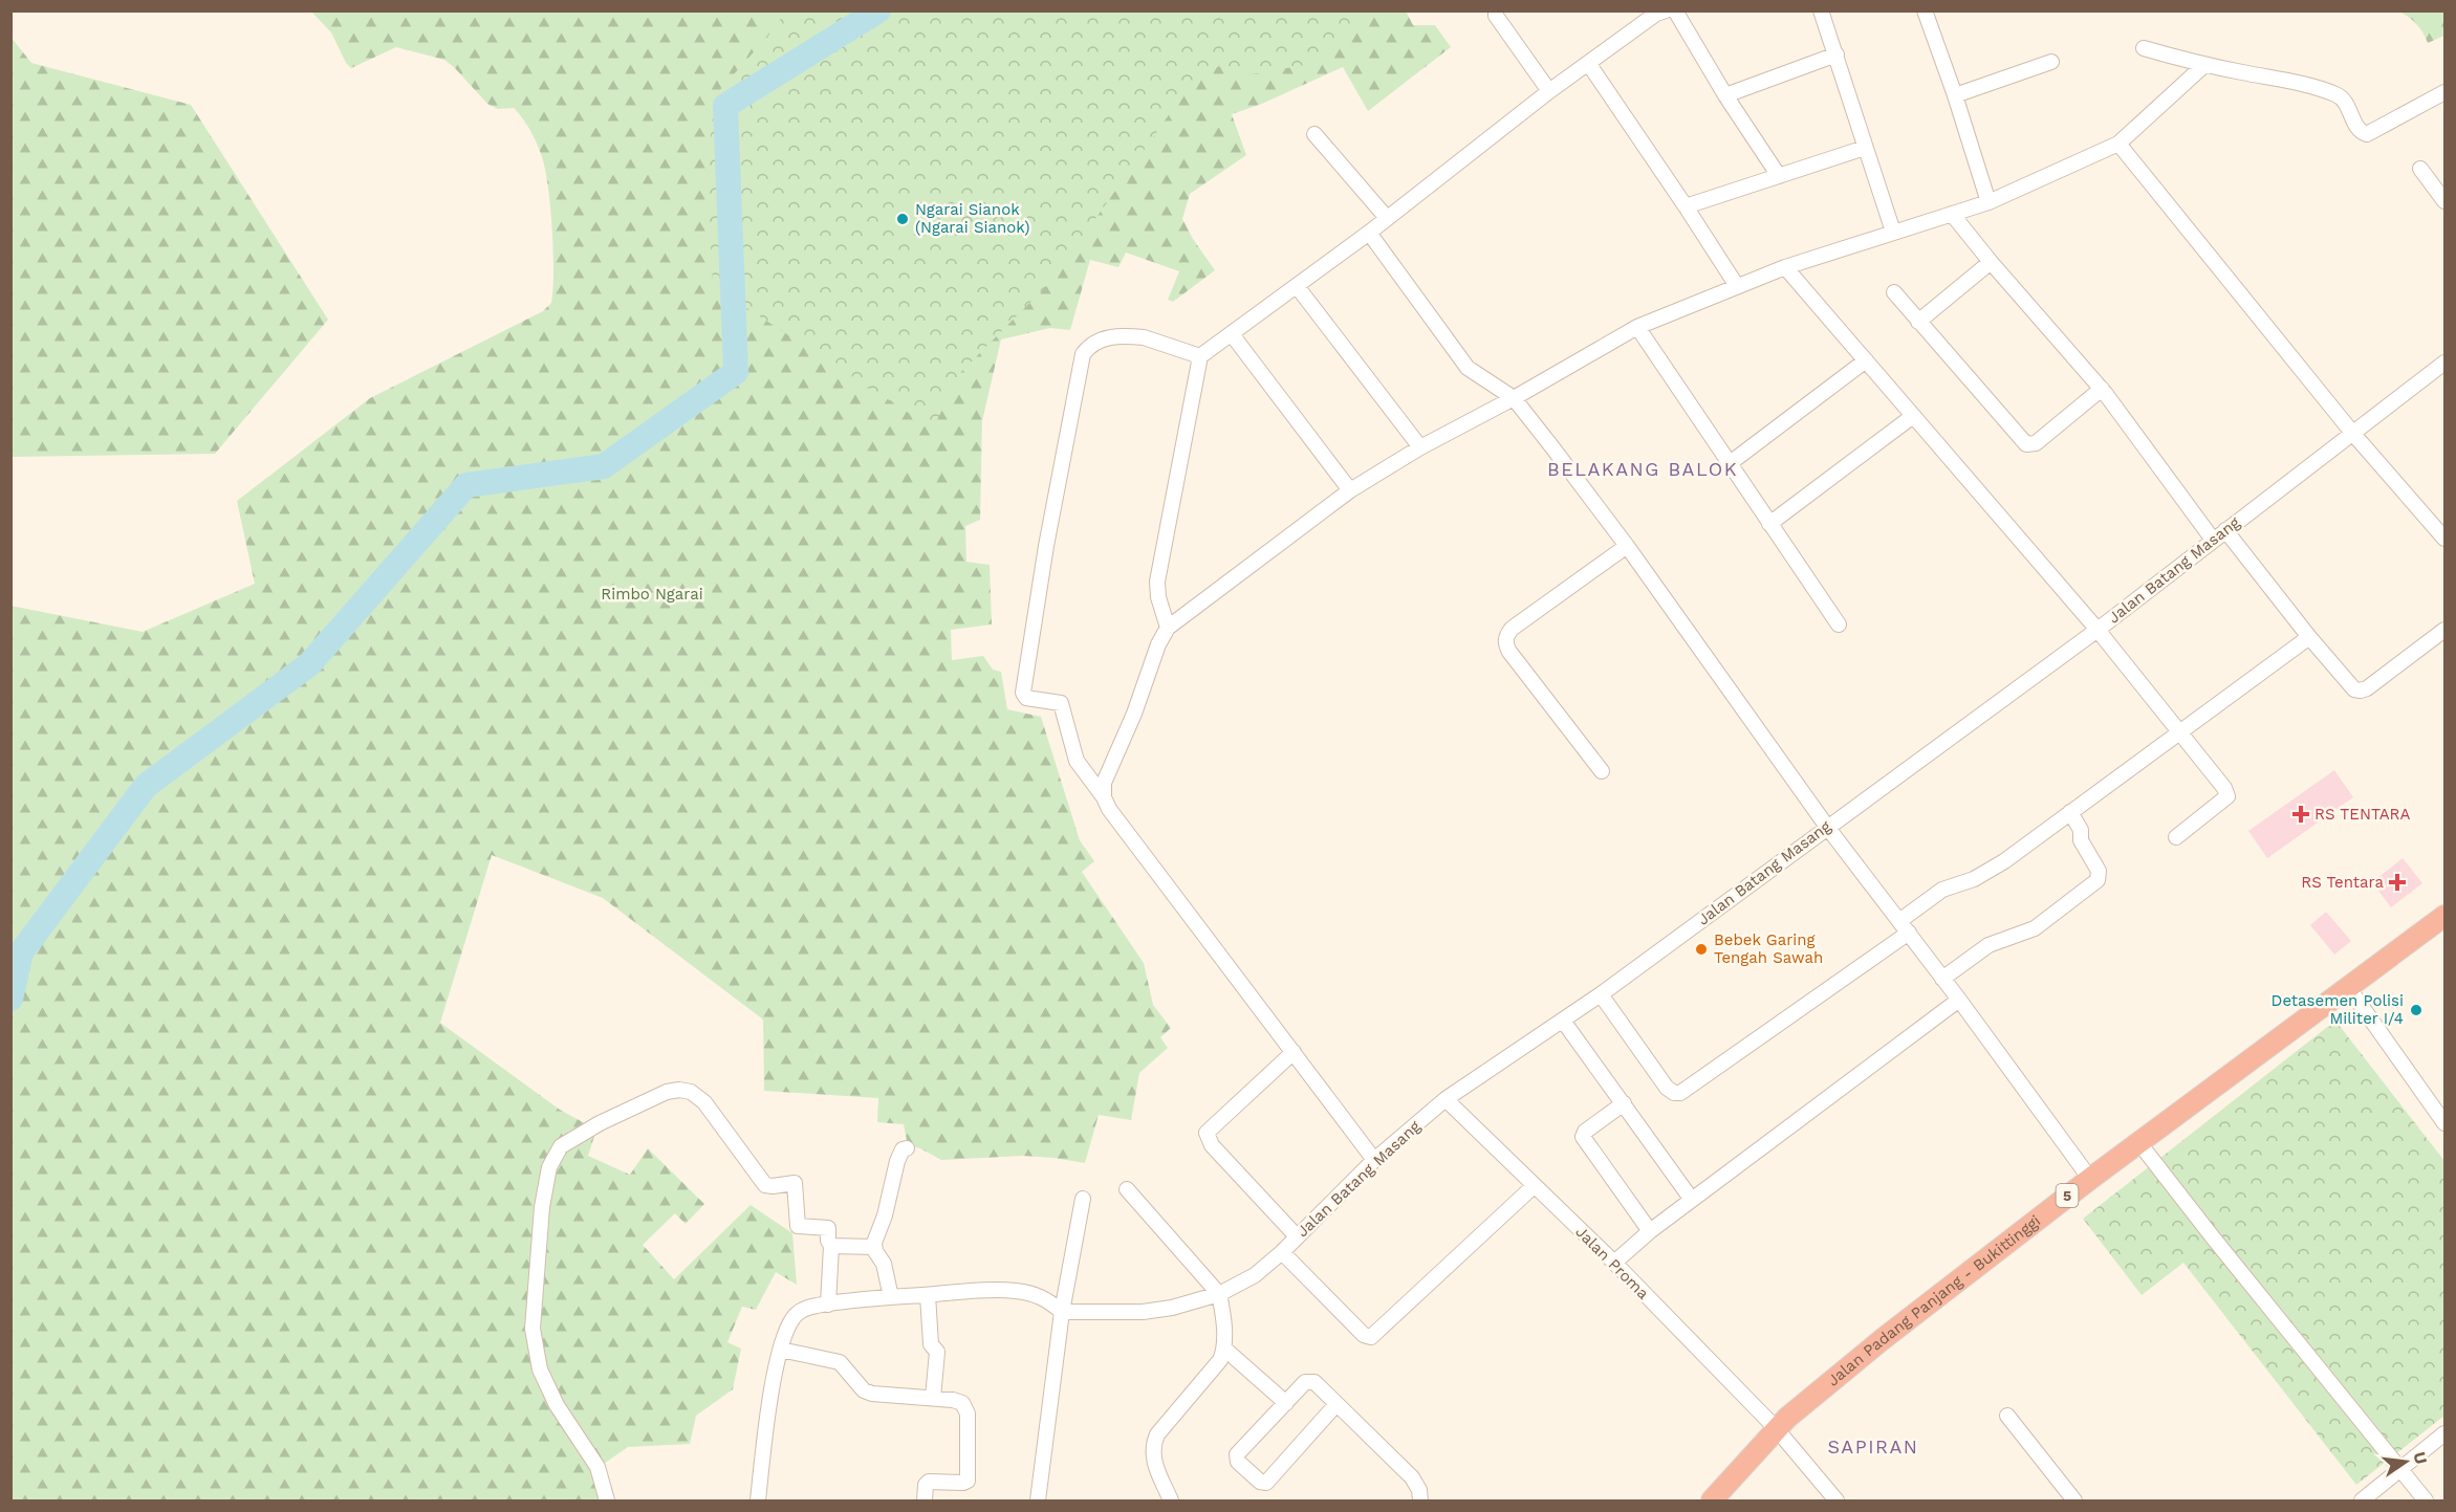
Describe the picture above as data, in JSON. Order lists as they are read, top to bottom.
{
  "streets": {
    "highway": ["5", "Jalan Padang Panjang - Bukittinggi"],
    "street": ["Jalan Batang Masang", "Jalan Proma"]
  },
  "crossings": [
    ["Jalan Batang Masang", "Jalan Proma"],
    ["Jalan Proma", "Jalan Padang Panjang - Bukittinggi"]
  ],
  "districts": ["BELAKANG BALOK", "SAPIRAN"],
  "parks": ["Rimbo Ngarai"],
  "places": {
    "other": ["Ngarai Sianok (Ngarai Sianok)", "Bebek Garing Tengah Sawah", "Detasemen Polisi Militer I/4"],
    "health": ["RS TENTARA", "RS Tentara"]
  },
  "north": "right"
}
